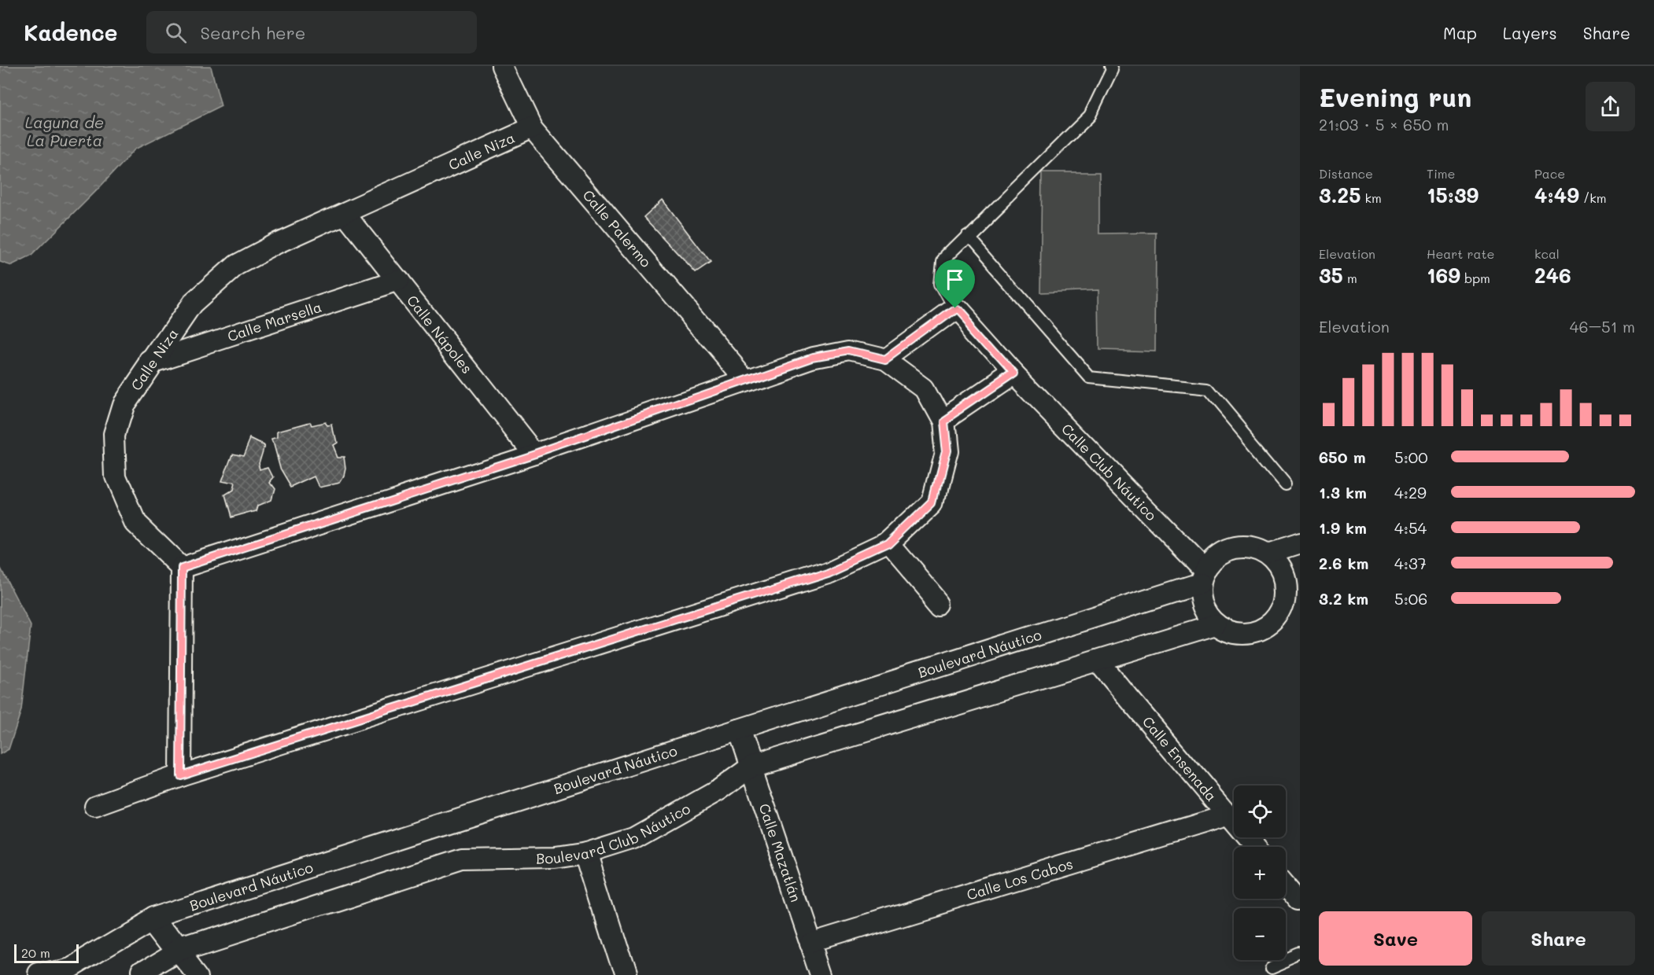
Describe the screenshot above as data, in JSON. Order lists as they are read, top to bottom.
{
  "streets": {
    "street": [
      "Calle Niza",
      "Calle Palermo",
      "Calle Marsella",
      "Calle Nápoles",
      "Calle Club Náutico",
      "Boulevard Náutico",
      "Calle Ensenada",
      "Boulevard Club Náutico",
      "Calle Mazatlán",
      "Calle Los Cabos"
    ]
  },
  "crossings": [
    ["Calle Niza", "Calle Palermo"],
    ["Calle Niza", "Calle Marsella"],
    ["Calle Niza", "Calle Nápoles"],
    ["Calle Marsella", "Calle Nápoles"],
    ["Calle Club Náutico", "Boulevard Náutico"],
    ["Boulevard Náutico", "Calle Mazatlán"],
    ["Calle Ensenada", "Calle Los Cabos"],
    ["Boulevard Club Náutico", "Calle Mazatlán"],
    ["Calle Mazatlán", "Calle Los Cabos"]
  ],
  "water": ["Laguna de La Puerta"],
  "scale_bar": "20 m",
  "page": {
    "header": "Kadence",
    "search": "Search here",
    "nav": ["Map", "Layers", "Share"],
    "heading": ["Evening run", "21:03 · 5 × 650 m"],
    "stats": [
      ["Distance", "3.25 km"],
      ["Time", "15:39"],
      ["Pace", "4:49 /km"],
      ["Elevation", "35 m"],
      ["Heart rate", "169 bpm"],
      ["kcal", "246"]
    ],
    "chart": ["Elevation", "46–51 m"],
    "list": [
      {
        "name": "650 m",
        "note": "5:00"
      },
      {
        "name": "1.3 km",
        "note": "4:29"
      },
      {
        "name": "1.9 km",
        "note": "4:54"
      },
      {
        "name": "2.6 km",
        "note": "4:37"
      },
      {
        "name": "3.2 km",
        "note": "5:06"
      }
    ],
    "map_buttons": ["+", "−"],
    "buttons": ["Save", "Share"],
    "scale": "20 m"
  }
}
